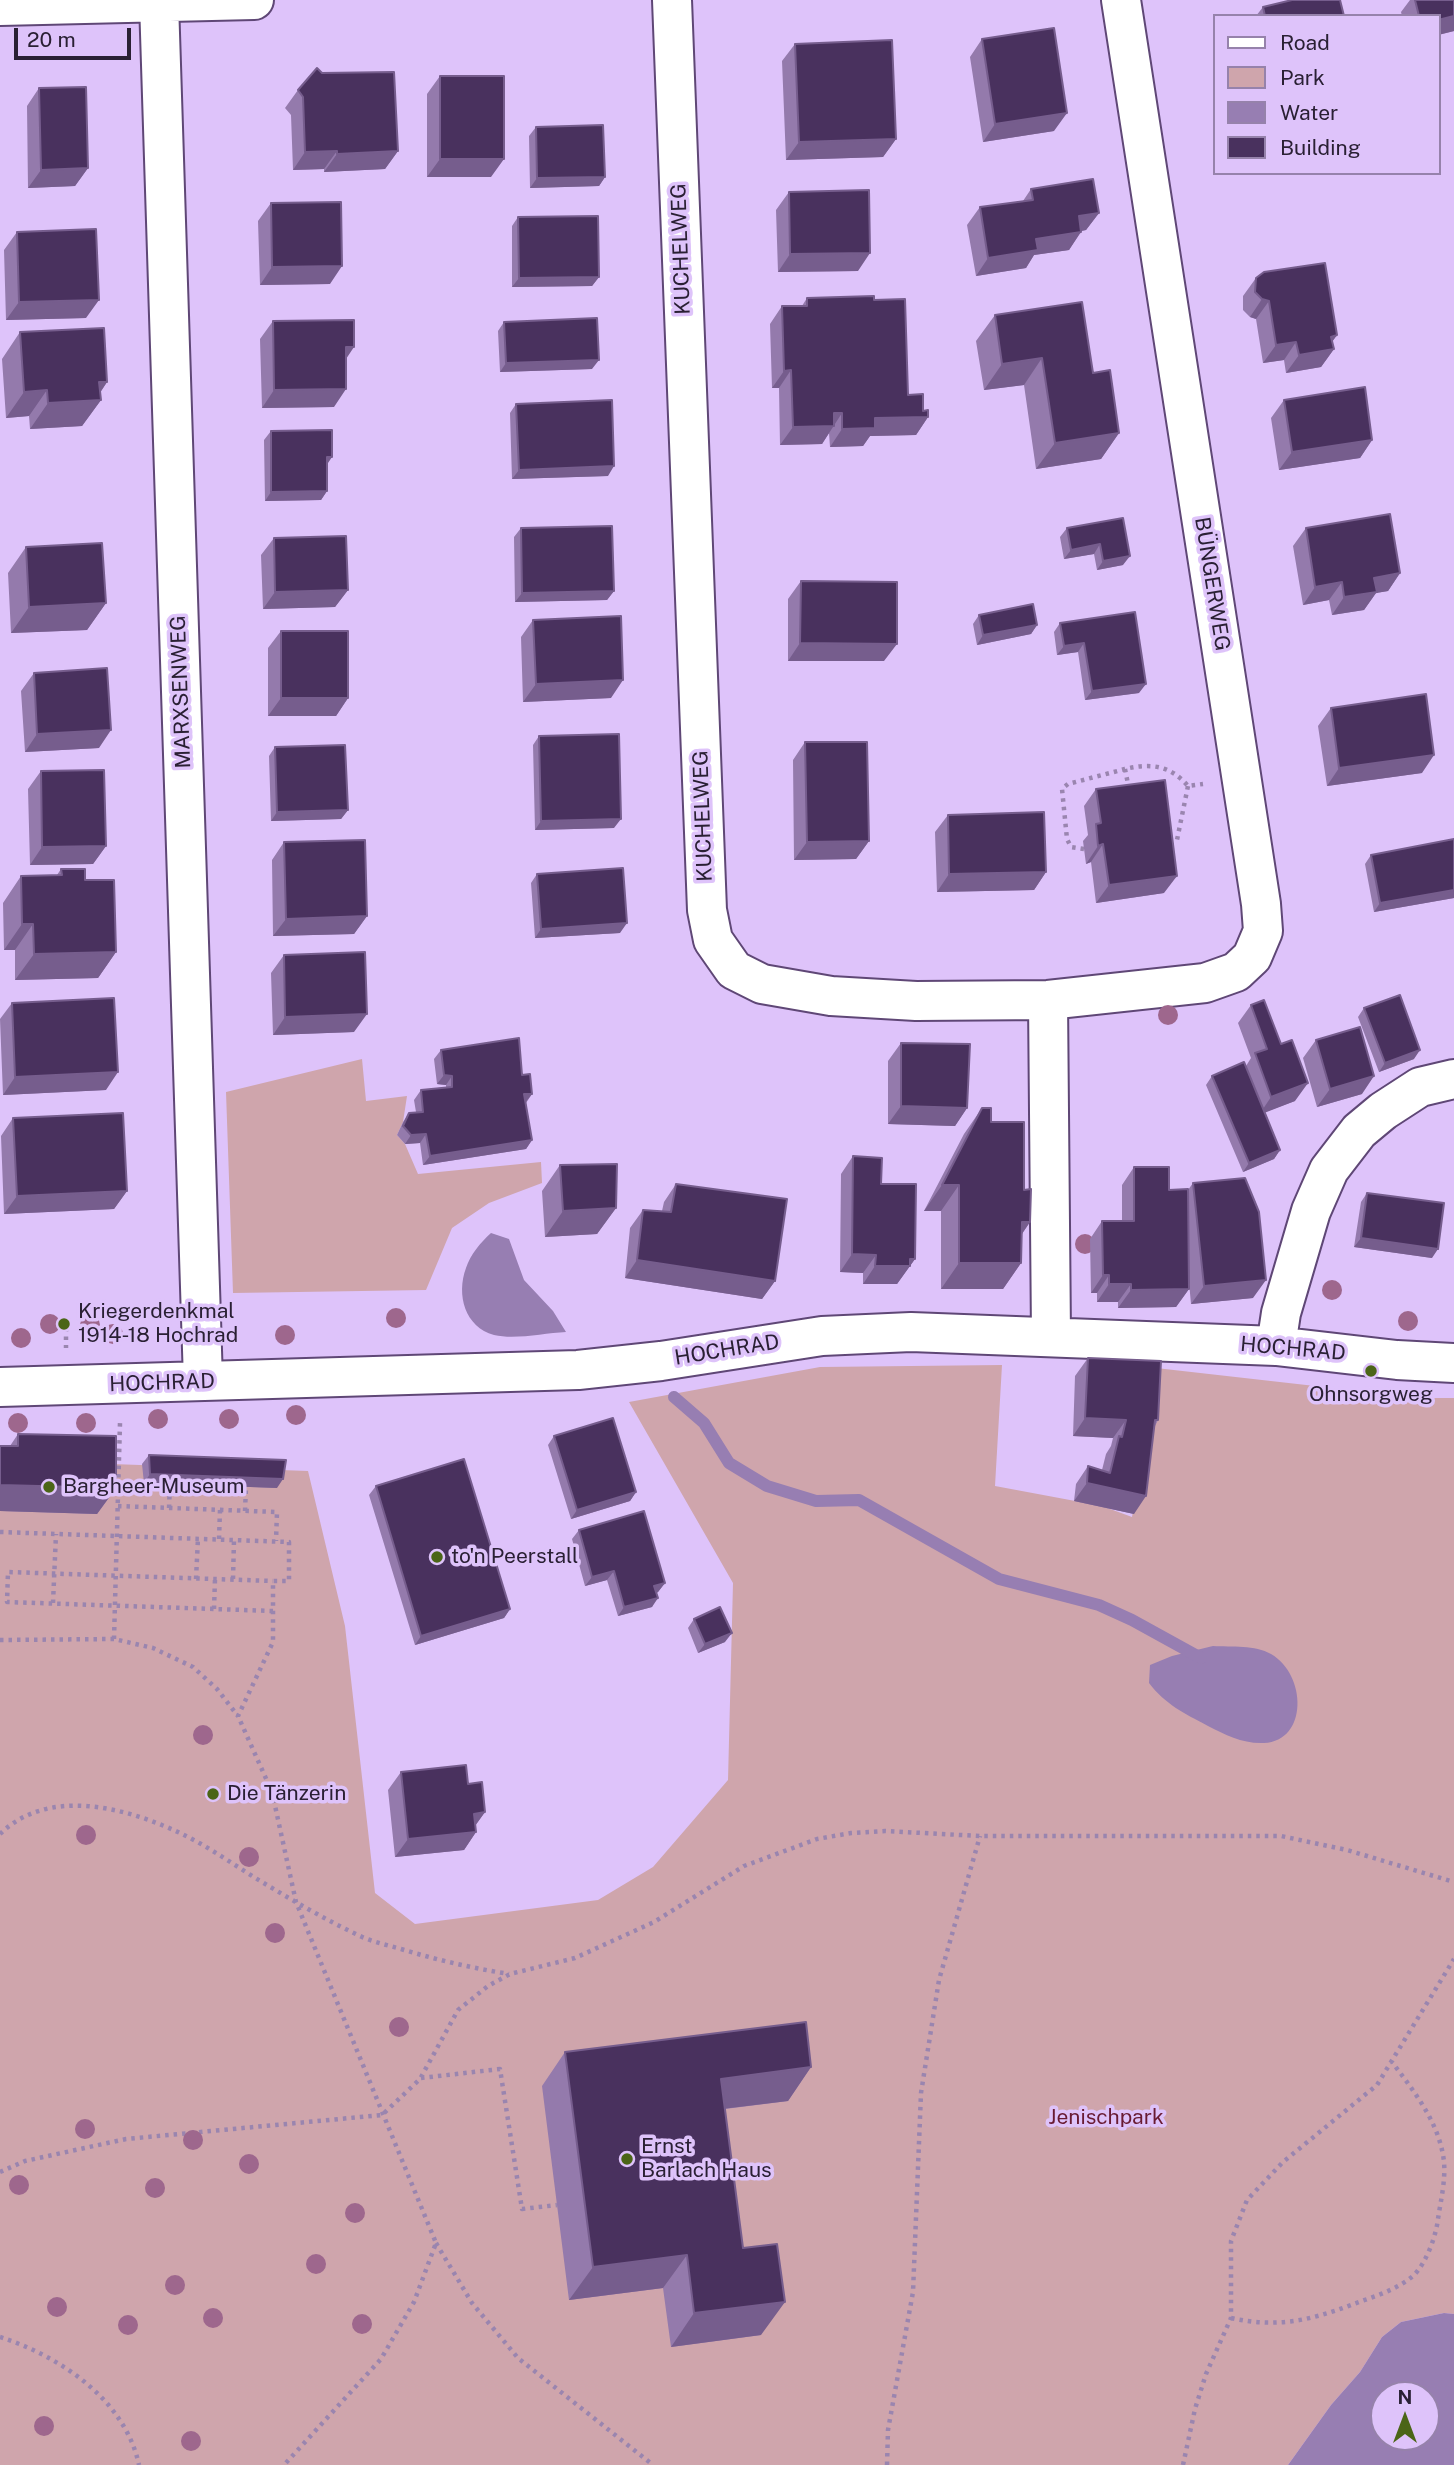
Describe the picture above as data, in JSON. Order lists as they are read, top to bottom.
{
  "streets": {
    "street": [
      "KUCHELWEG",
      "BÜNGERWEG",
      "MARXSENWEG",
      "HOCHRAD"
    ]
  },
  "crossings": [
    ["KUCHELWEG", "BÜNGERWEG"],
    ["MARXSENWEG", "HOCHRAD"]
  ],
  "parks": ["Jenischpark"],
  "places": [
    "Kriegerdenkmal 1914-18 Hochrad",
    "Ohnsorgweg",
    "Bargheer-Museum",
    "to'n Peerstall",
    "Die Tänzerin",
    "Ernst Barlach Haus"
  ],
  "legend": [
    "Road",
    "Park",
    "Water",
    "Building"
  ],
  "scale_bar": "20 m",
  "north": "top"
}
